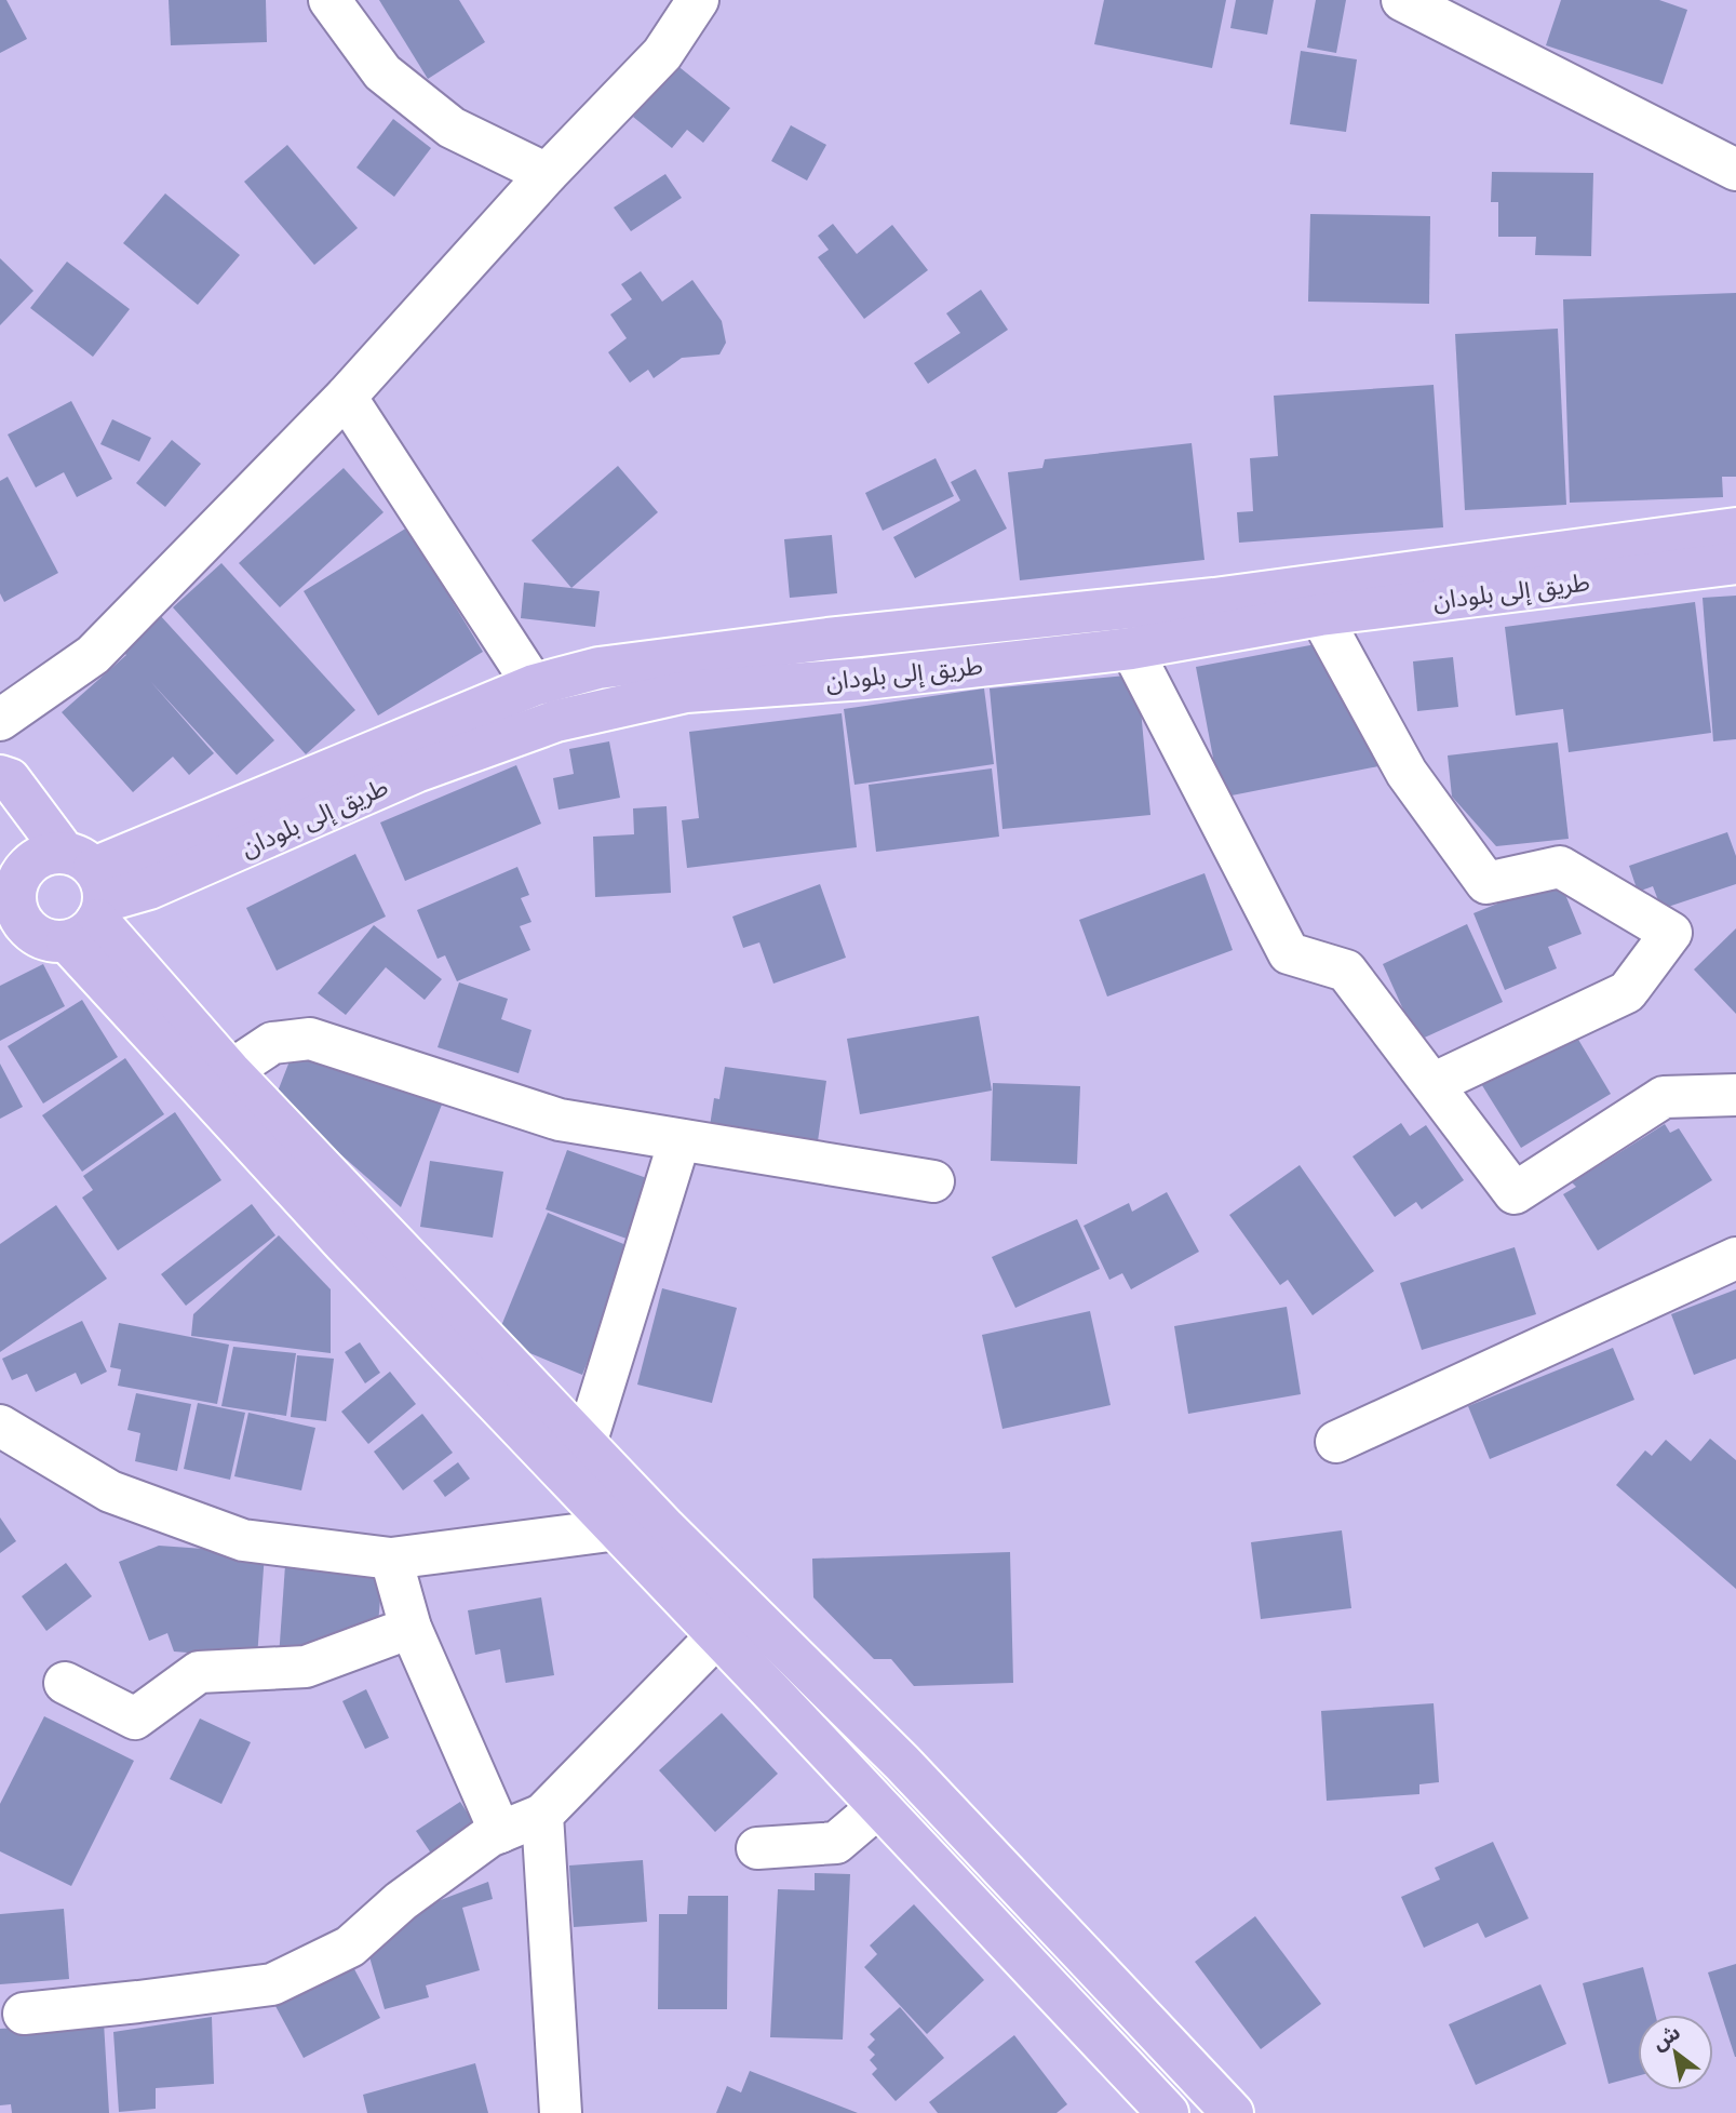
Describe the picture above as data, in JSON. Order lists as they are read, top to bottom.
{
  "streets": {
    "main road": ["طريق إلى بلودان"]
  },
  "north": "top left"
}
